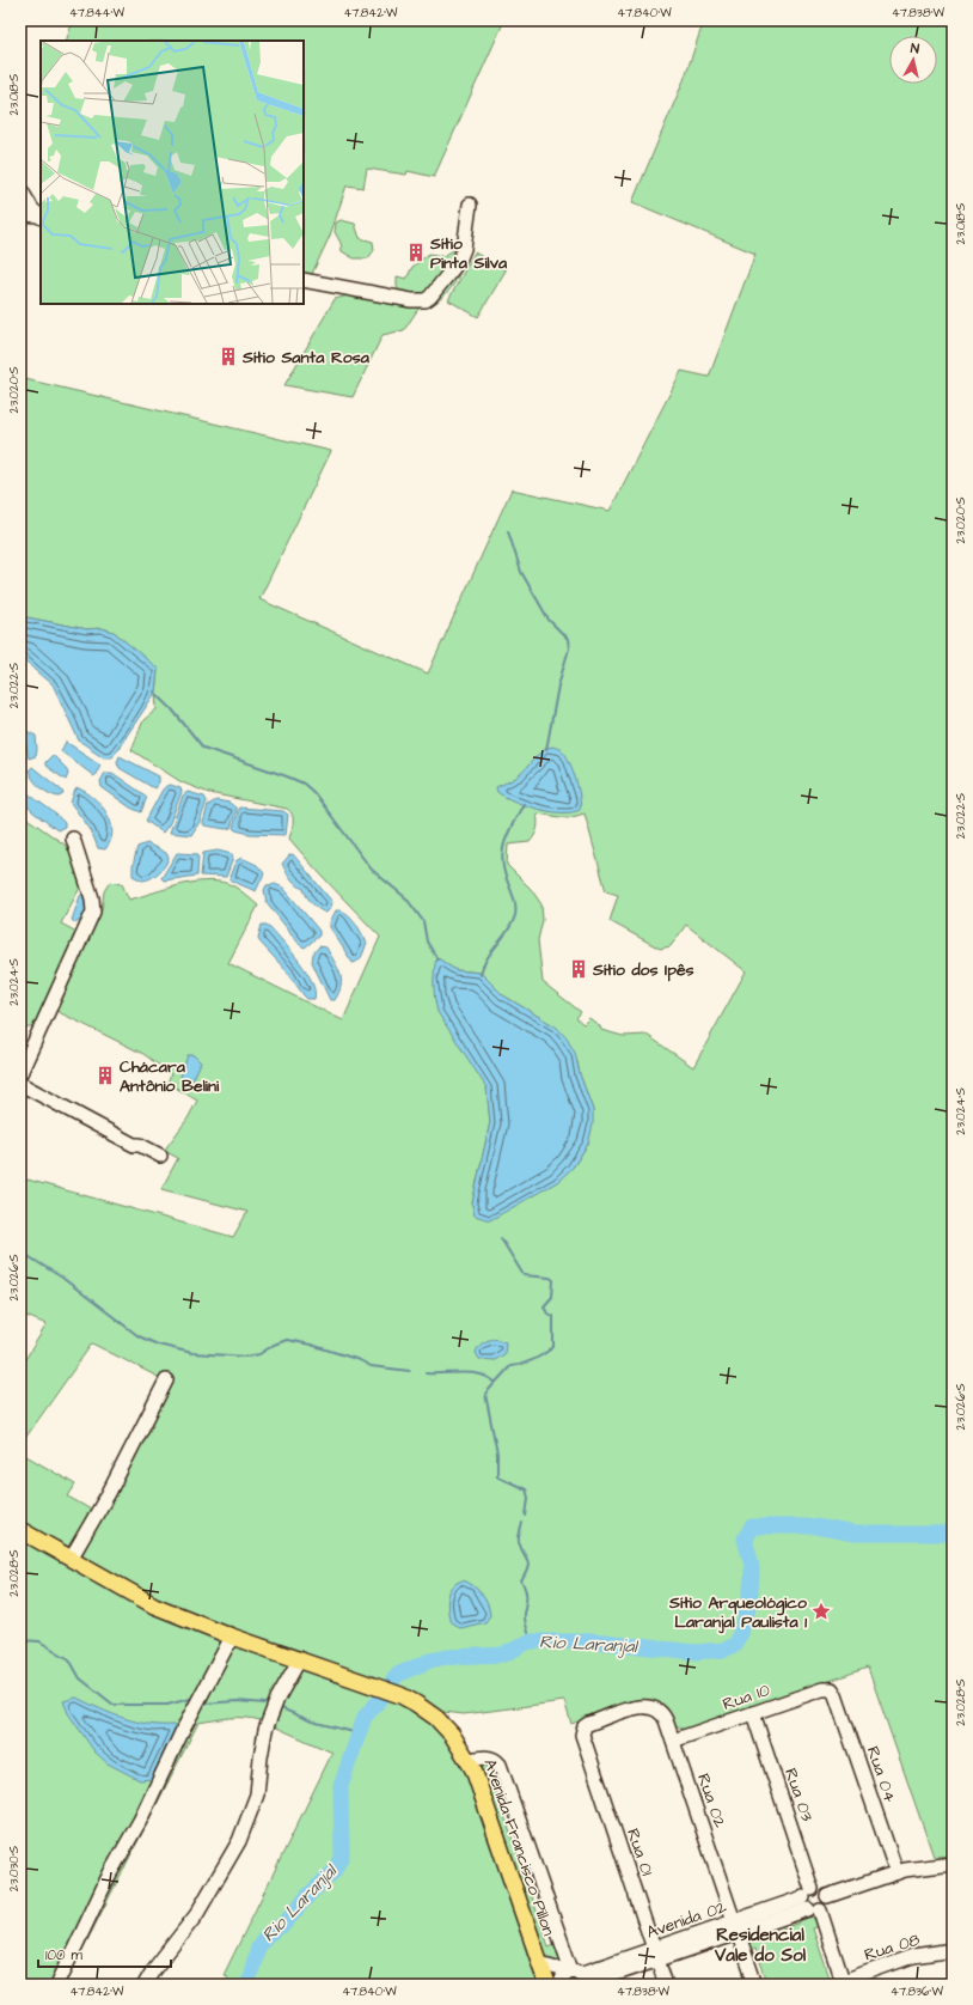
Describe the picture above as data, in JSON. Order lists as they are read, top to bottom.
{
  "streets": {
    "main road": ["Avenida Francisco Pillon"],
    "street": [
      "Rua 10",
      "Rua 04",
      "Rua 03",
      "Rua 02",
      "Rua 01",
      "Avenida 02",
      "Rua 08"
    ]
  },
  "crossings": [
    ["Rua 10", "Rua 04"],
    ["Rua 10", "Rua 03"],
    ["Rua 10", "Rua 02"],
    ["Rua 03", "Avenida 02"],
    ["Rua 03", "Rua 08"],
    ["Rua 02", "Rua 01"],
    ["Rua 02", "Avenida 02"],
    ["Rua 01", "Avenida 02"]
  ],
  "districts": ["Residencial Vale do Sol"],
  "water": ["Rio Laranjal"],
  "places": {
    "building": [
      "Sítio Pinta Silva",
      "Sítio Santa Rosa",
      "Sítio dos Ipês",
      "Chácara Antônio Belini"
    ],
    "place": ["Sítio Arqueológico Laranjal Paulista 1"]
  },
  "scale_bar": "100 m",
  "north": "top",
  "coordinates": [
    "47.844°W",
    "47.842°W",
    "47.840°W",
    "47.838°W",
    "23.018°S",
    "23.020°S",
    "23.022°S",
    "23.024°S",
    "23.026°S",
    "23.028°S",
    "23.030°S",
    "47.836°W"
  ]
}
